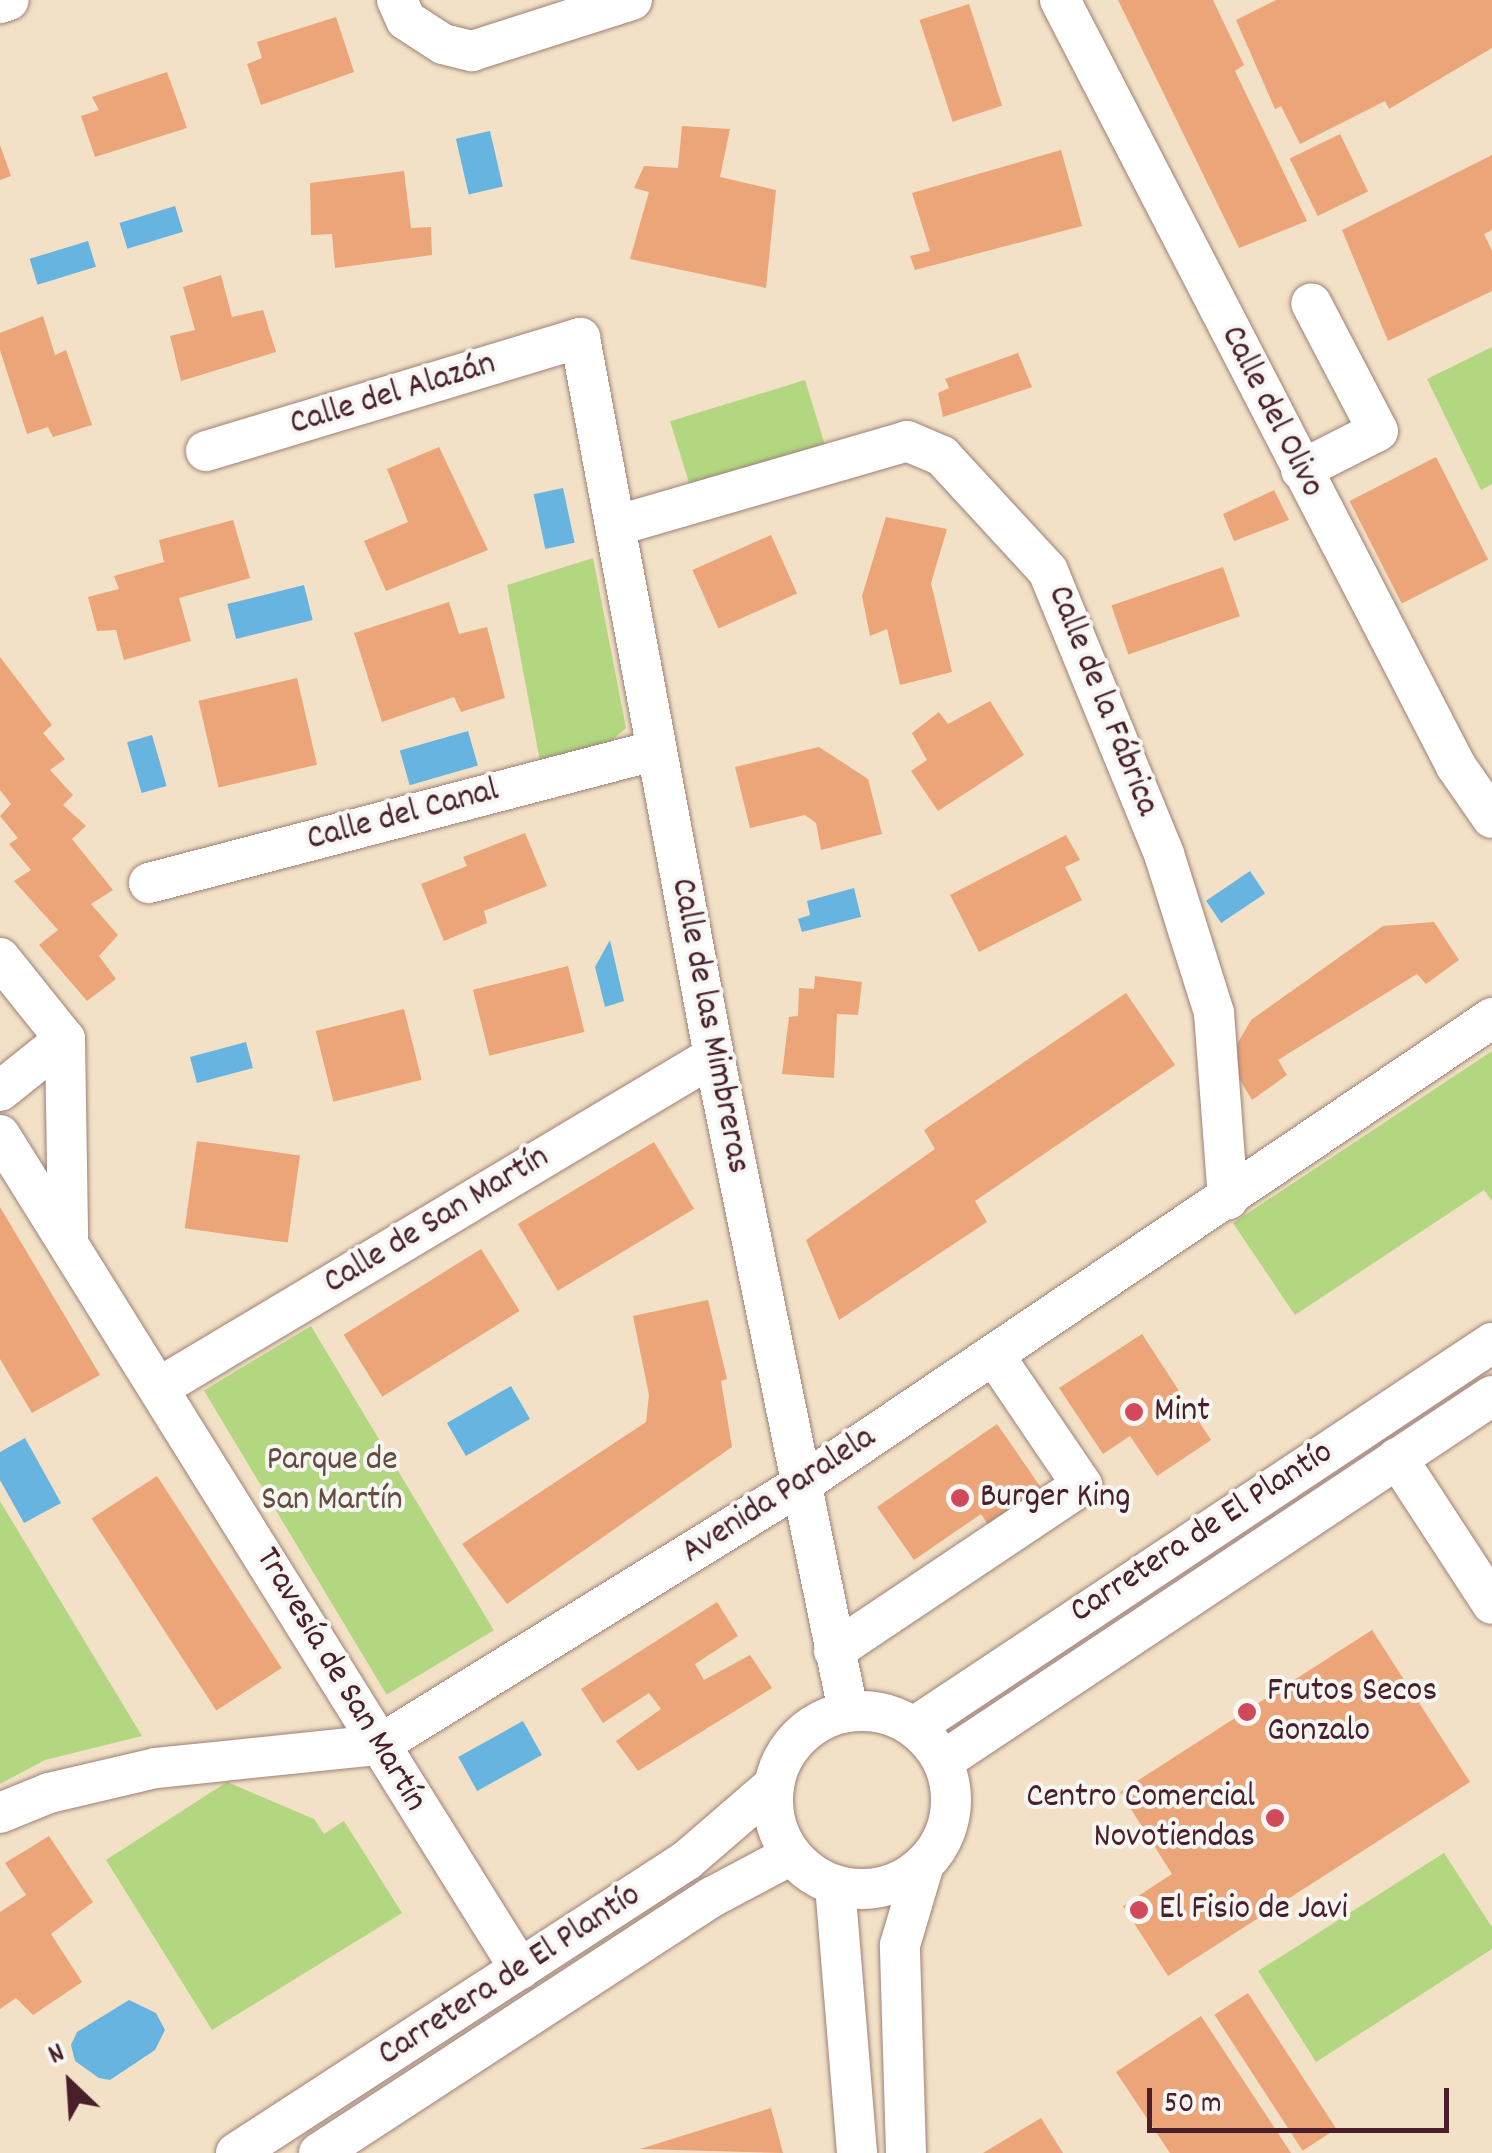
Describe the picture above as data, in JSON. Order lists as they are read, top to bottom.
{
  "streets": {
    "street": [
      "Calle del Alazán",
      "Calle del Olivo",
      "Calle de la Fábrica",
      "Calle del Canal",
      "Calle de las Mimbreras",
      "Calle de San Martín",
      "Avenida Paralela",
      "Carretera de El Plantío",
      "Travesía de San Martín"
    ]
  },
  "crossings": [
    ["Calle del Alazán", "Calle de las Mimbreras"],
    ["Calle de la Fábrica", "Calle de las Mimbreras"],
    ["Calle de la Fábrica", "Avenida Paralela"],
    ["Calle del Canal", "Calle de las Mimbreras"],
    ["Calle de las Mimbreras", "Calle de San Martín"],
    ["Calle de las Mimbreras", "Avenida Paralela"],
    ["Calle de las Mimbreras", "Carretera de El Plantío"],
    ["Calle de San Martín", "Travesía de San Martín"],
    ["Avenida Paralela", "Travesía de San Martín"],
    ["Carretera de El Plantío", "Travesía de San Martín"]
  ],
  "parks": ["Parque de San Martín"],
  "places": [
    "Mint",
    "Burger King",
    "Frutos Secos Gonzalo",
    "Centro Comercial Novotiendas",
    "El Fisio de Javi"
  ],
  "scale_bar": "50 m",
  "north": "top left"
}
